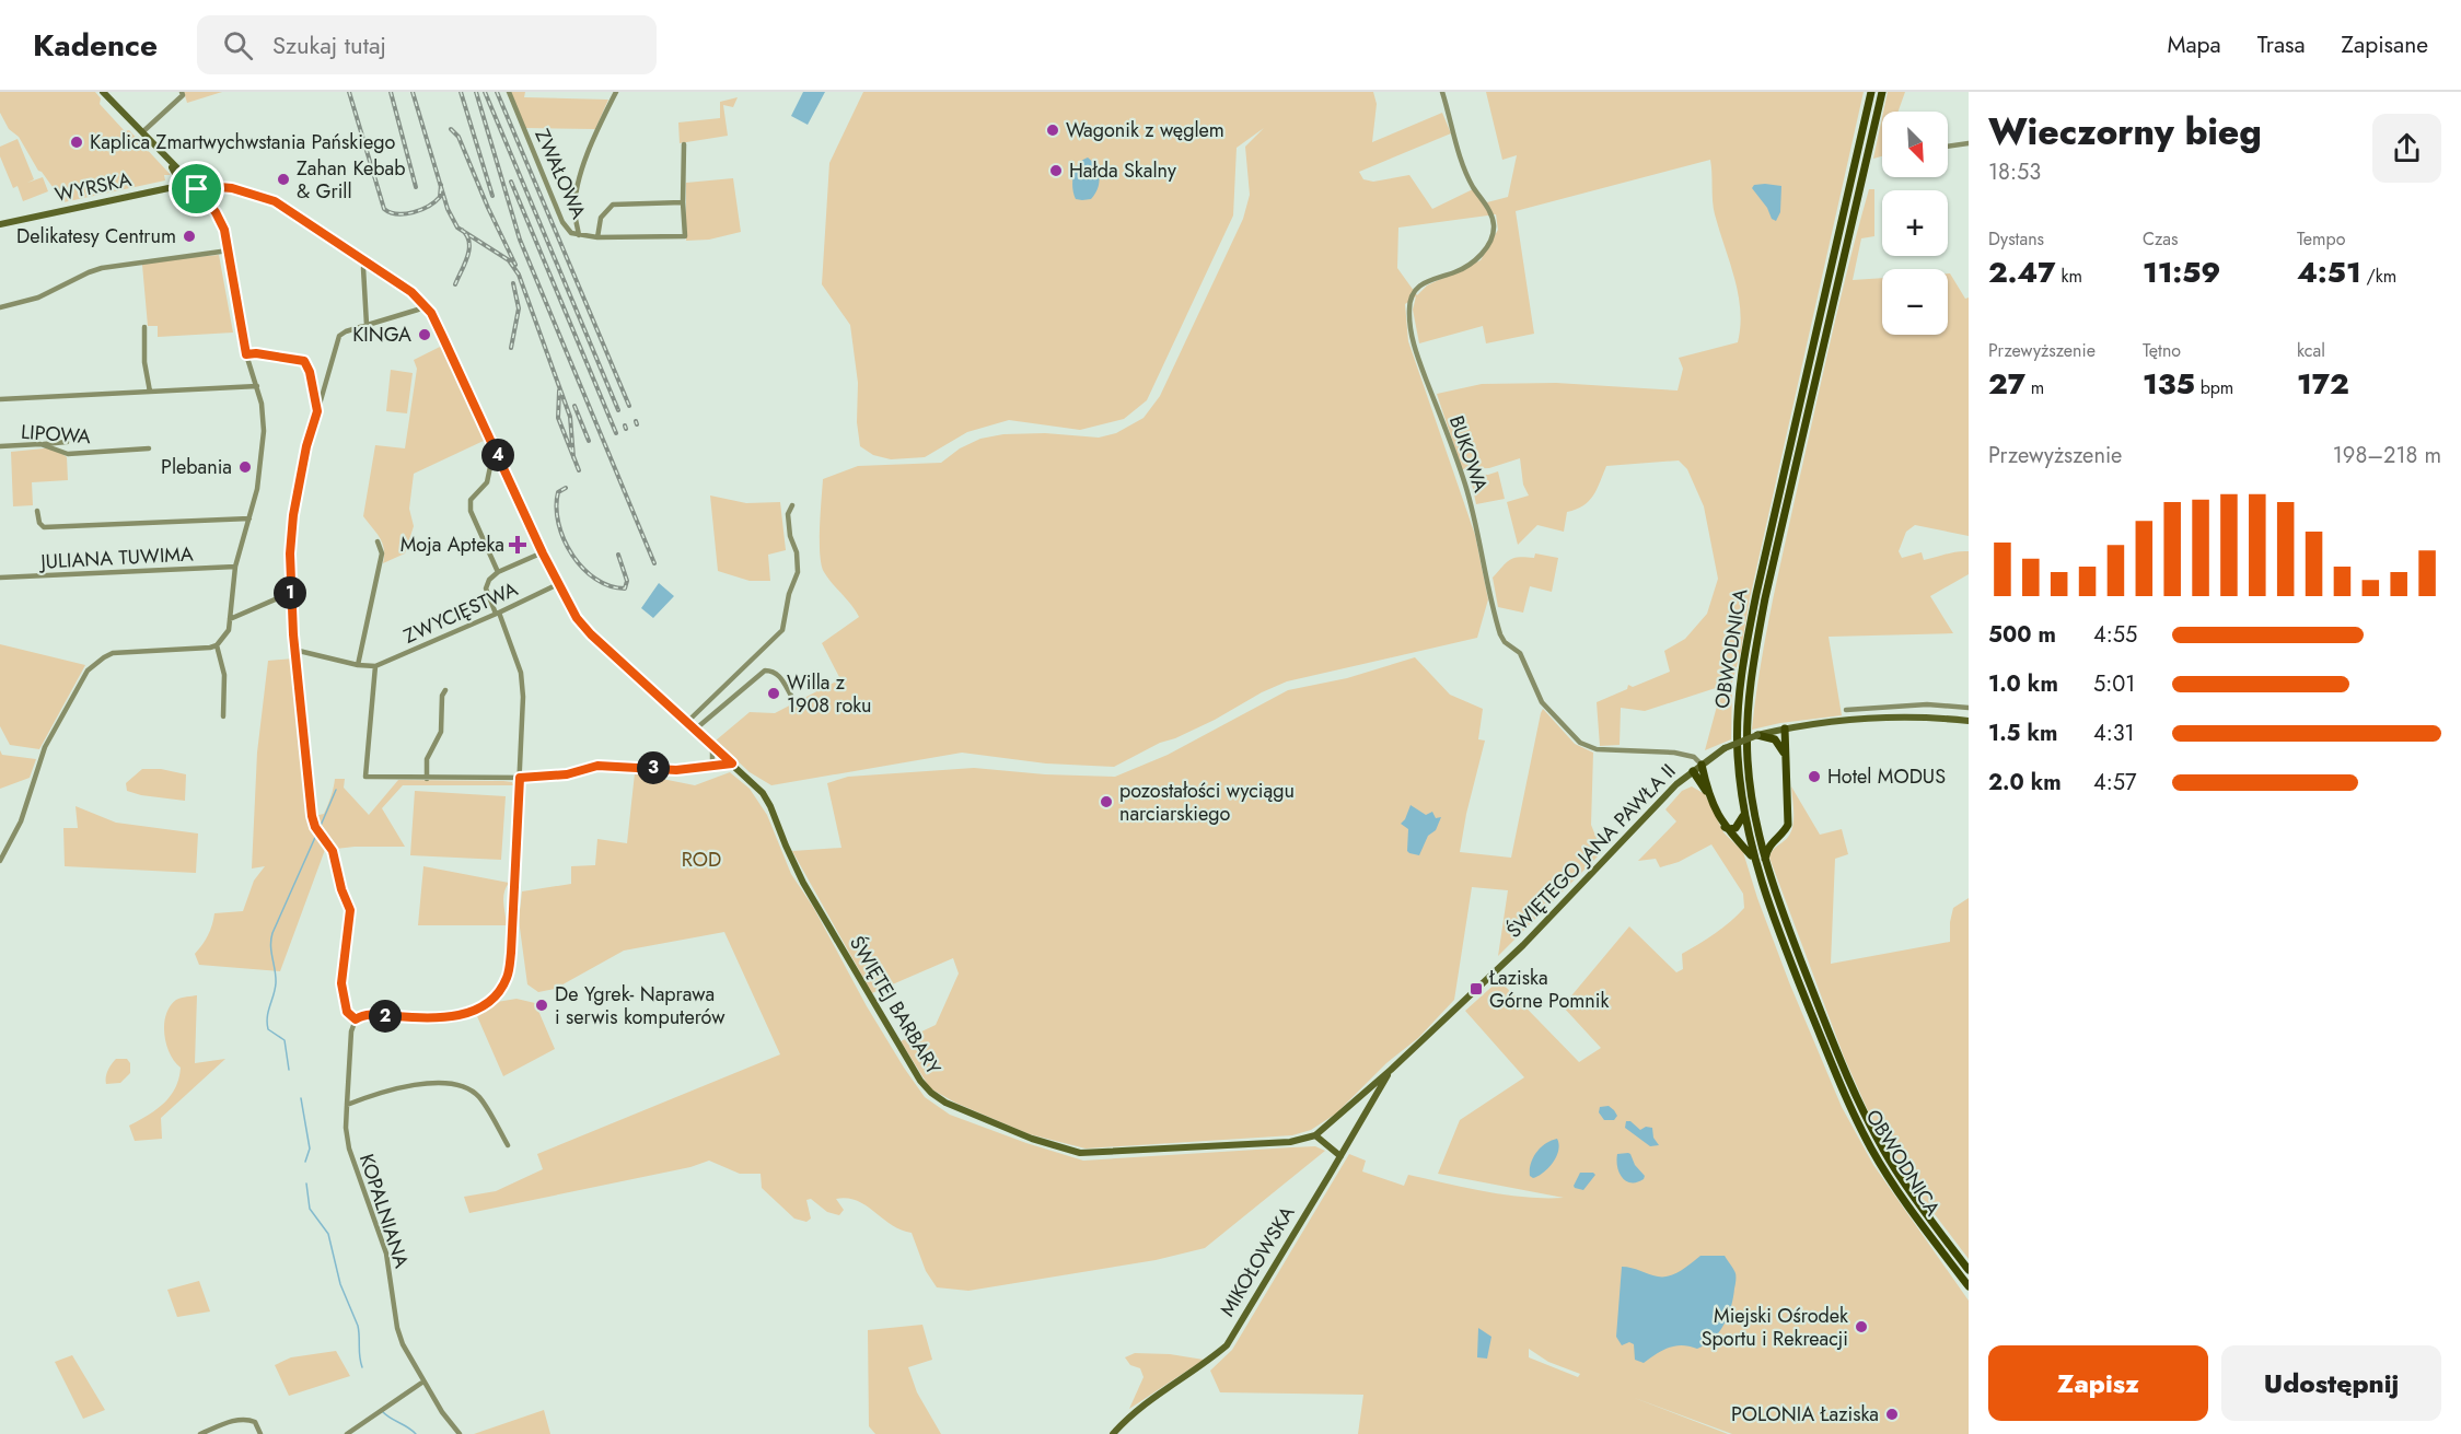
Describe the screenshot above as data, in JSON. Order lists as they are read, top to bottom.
{
  "streets": {
    "main road": ["OBWODNICA"],
    "street": [
      "ZWAŁOWA",
      "WYRSKA",
      "LIPOWA",
      "BUKOWA",
      "JULIANA TUWIMA",
      "ZWYCIĘSTWA",
      "ŚWIĘTEGO JANA PAWŁA II",
      "ŚWIĘTEJ BARBARY",
      "KOPALNIANA",
      "MIKOŁOWSKA"
    ]
  },
  "crossings": [
    ["WYRSKA", "ŚWIĘTEJ BARBARY"],
    ["BUKOWA", "ŚWIĘTEGO JANA PAWŁA II"],
    ["ZWYCIĘSTWA", "ŚWIĘTEJ BARBARY"],
    ["ŚWIĘTEGO JANA PAWŁA II", "ŚWIĘTEJ BARBARY"],
    ["ŚWIĘTEGO JANA PAWŁA II", "MIKOŁOWSKA"],
    ["ŚWIĘTEJ BARBARY", "MIKOŁOWSKA"]
  ],
  "parks": ["ROD"],
  "places": {
    "other": [
      "Wagonik z węglem",
      "Kaplica Zmartwychwstania Pańskiego",
      "Hałda Skalny",
      "Zahan Kebab & Grill",
      "Delikatesy Centrum",
      "KINGA",
      "Plebania",
      "Willa z 1908 roku",
      "Hotel MODUS",
      "pozostałości wyciągu narciarskiego",
      "De Ygrek- Naprawa i serwis komputerów",
      "Miejski Ośrodek Sportu i Rekreacji",
      "POLONIA Łaziska"
    ],
    "health": ["Moja Apteka"],
    "transit": ["Łaziska Górne Pomnik"]
  },
  "north": "bottom right",
  "page": {
    "header": "Kadence",
    "search": "Szukaj tutaj",
    "nav": ["Mapa", "Trasa", "Zapisane"],
    "heading": ["Wieczorny bieg", "18:53"],
    "map_buttons": ["+", "−"],
    "stats": [
      ["Dystans", "2.47 km"],
      ["Czas", "11:59"],
      ["Tempo", "4:51 /km"],
      ["Przewyższenie", "27 m"],
      ["Tętno", "135 bpm"],
      ["kcal", "172"]
    ],
    "chart": ["Przewyższenie", "198–218 m"],
    "pins": [
      "4",
      "1",
      "3",
      "2"
    ],
    "list": [
      {
        "name": "500 m",
        "note": "4:55"
      },
      {
        "name": "1.0 km",
        "note": "5:01"
      },
      {
        "name": "1.5 km",
        "note": "4:31"
      },
      {
        "name": "2.0 km",
        "note": "4:57"
      }
    ],
    "buttons": ["Zapisz", "Udostępnij"]
  }
}
